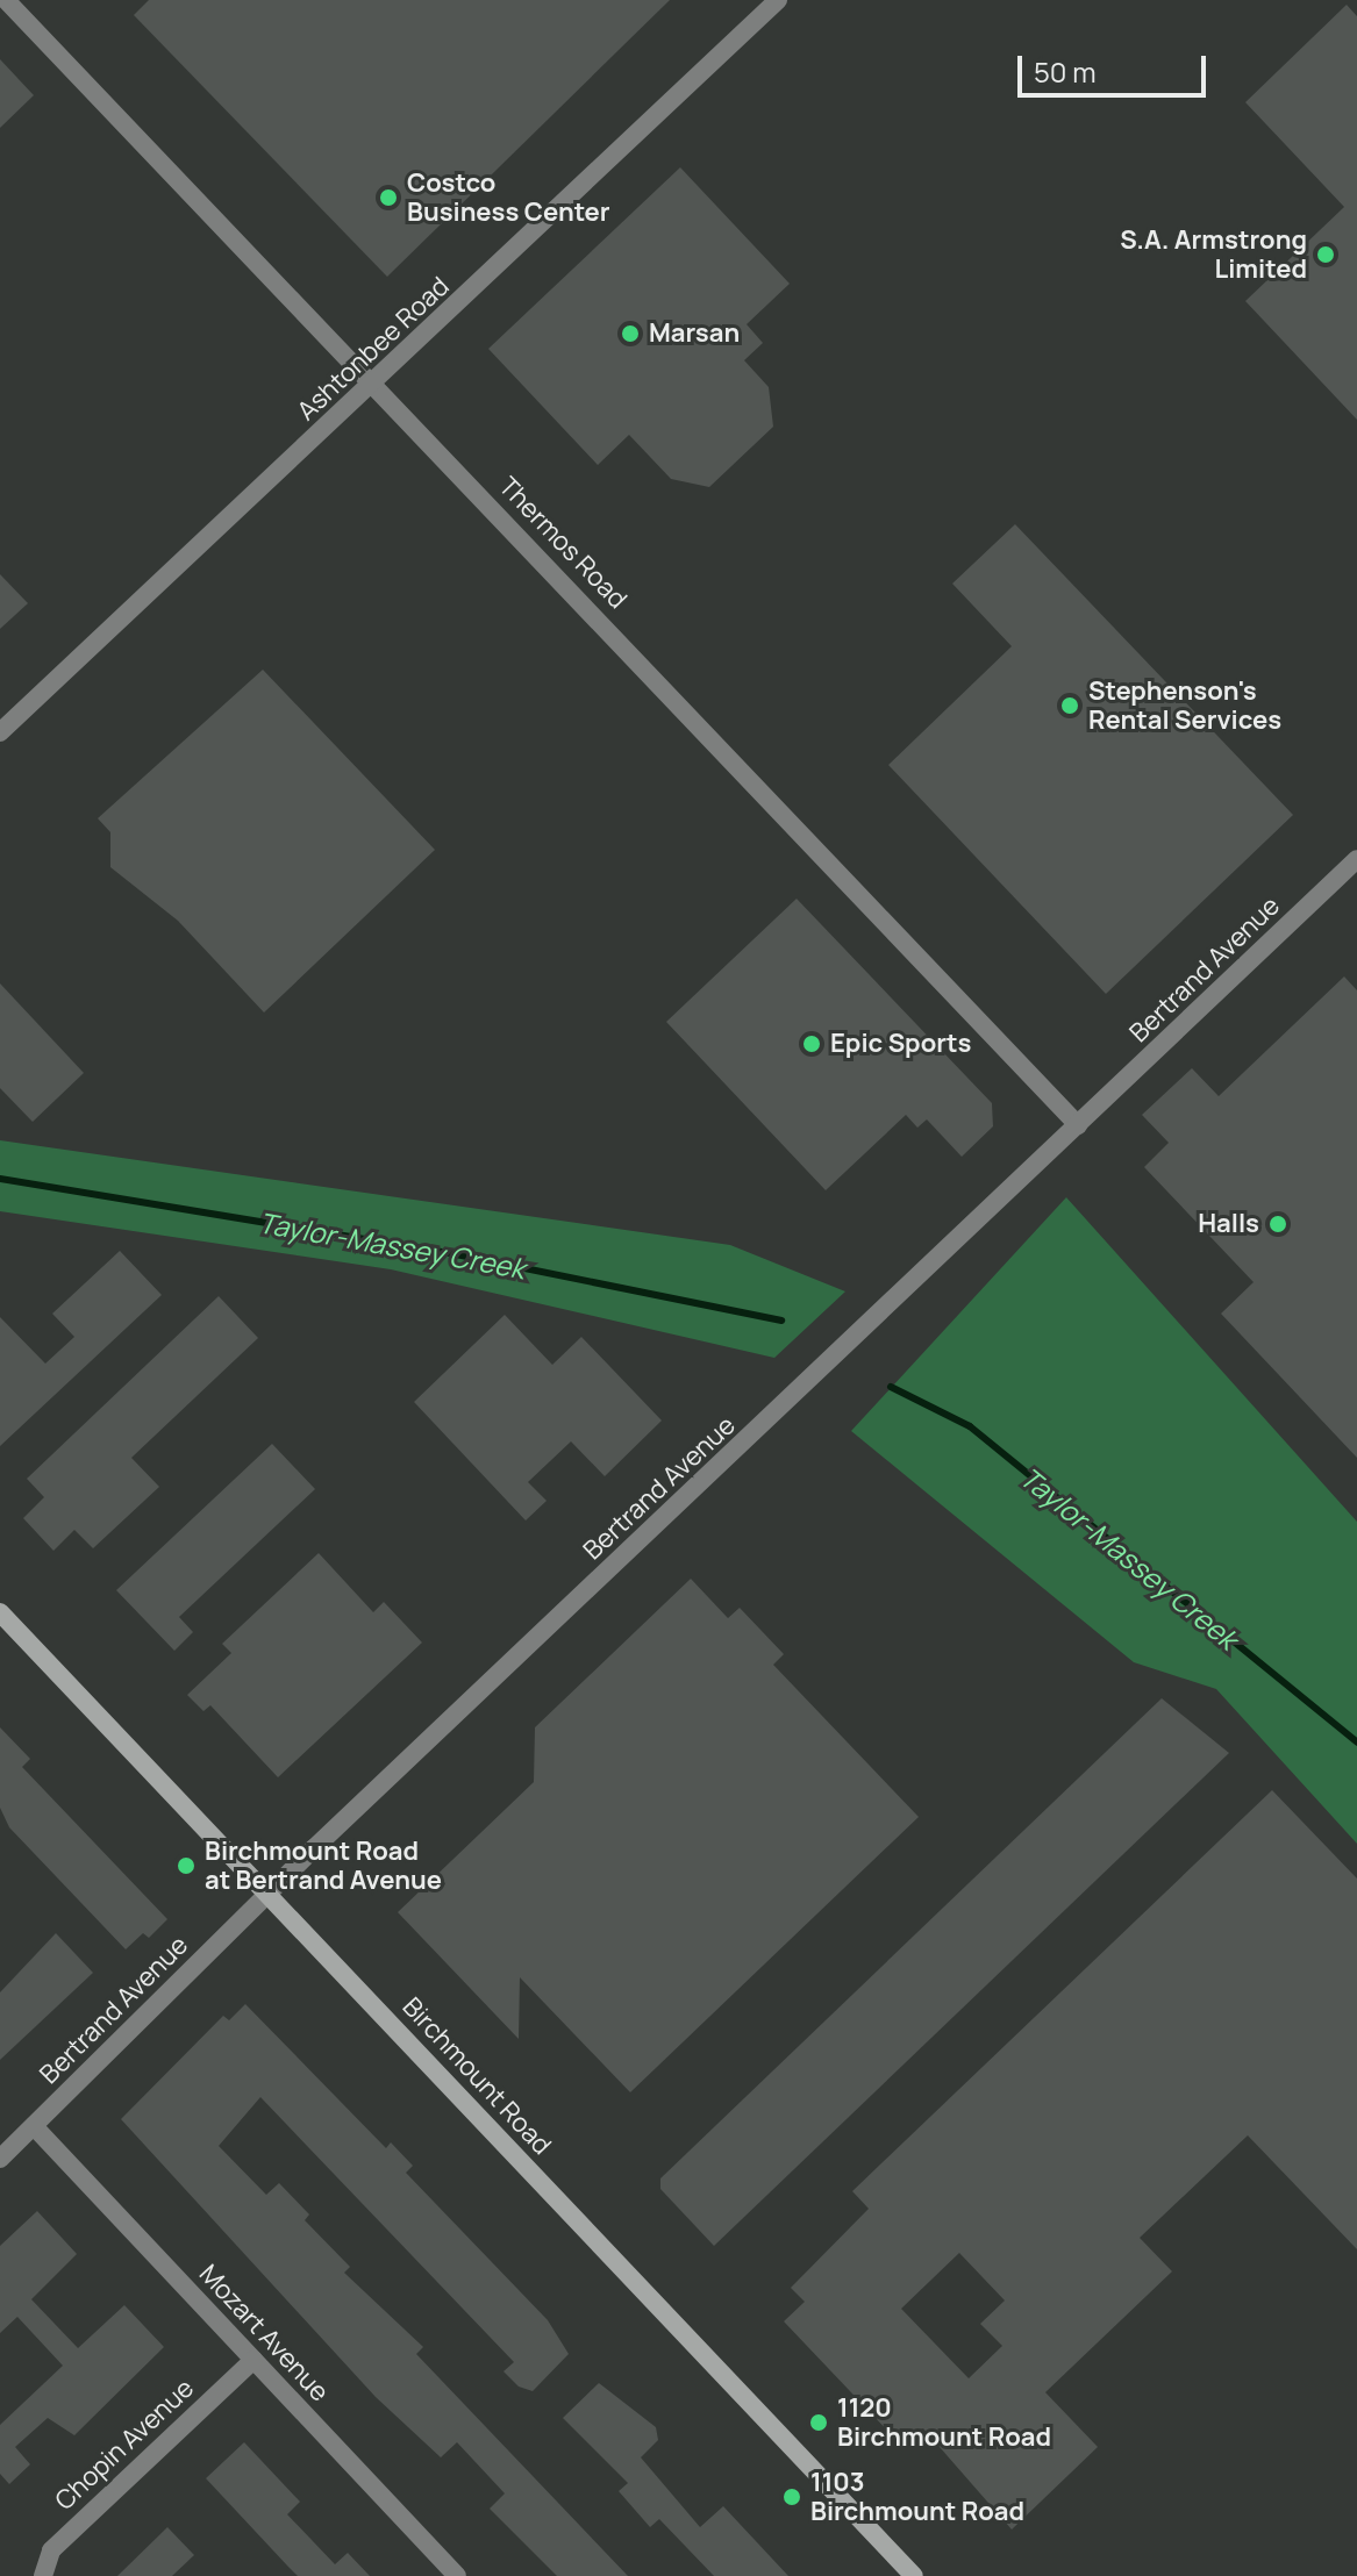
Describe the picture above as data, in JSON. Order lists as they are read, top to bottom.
{
  "streets": {
    "main road": ["Birchmount Road"],
    "street": [
      "Ashtonbee Road",
      "Thermos Road",
      "Bertrand Avenue",
      "Mozart Avenue",
      "Chopin Avenue"
    ]
  },
  "crossings": [
    ["Ashtonbee Road", "Thermos Road"],
    ["Thermos Road", "Bertrand Avenue"],
    ["Bertrand Avenue", "Birchmount Road"],
    ["Bertrand Avenue", "Mozart Avenue"],
    ["Mozart Avenue", "Chopin Avenue"]
  ],
  "water": ["Taylor-Massey Creek"],
  "places": [
    "Costco Business Center",
    "S.A. Armstrong Limited",
    "Marsan",
    "Stephenson's Rental Services",
    "Epic Sports",
    "Halls",
    "Birchmount Road at Bertrand Avenue",
    "1120 Birchmount Road",
    "1103 Birchmount Road"
  ],
  "scale_bar": "50 m"
}
